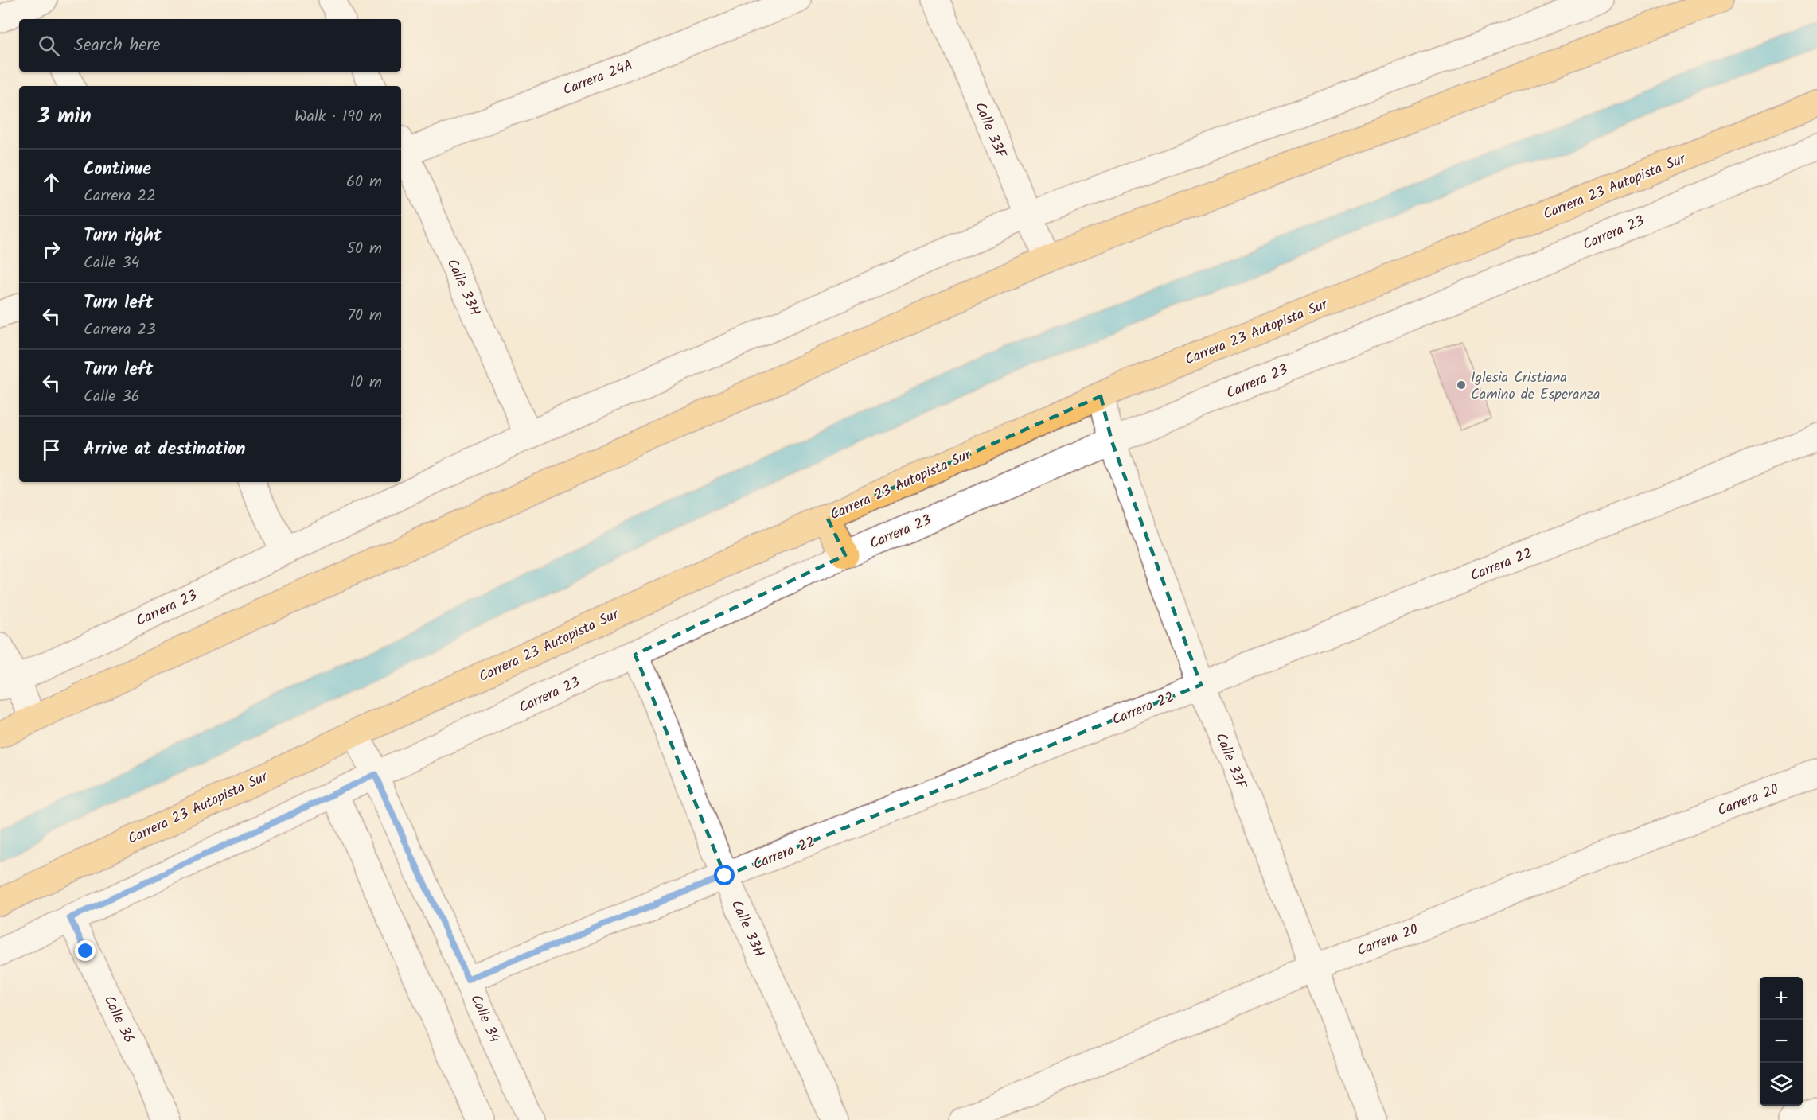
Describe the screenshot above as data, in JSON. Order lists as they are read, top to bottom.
{
  "streets": {
    "main road": ["Carrera 23 Autopista Sur"],
    "street": [
      "Carrera 24A",
      "Calle 33F",
      "Carrera 23",
      "Calle 33H",
      "Carrera 22",
      "Carrera 20",
      "Calle 34",
      "Calle 36"
    ]
  },
  "crossings": [
    ["Carrera 24A", "Calle 33H"],
    ["Calle 33F", "Carrera 23 Autopista Sur"],
    ["Calle 33F", "Carrera 23"],
    ["Calle 33F", "Carrera 22"],
    ["Calle 33F", "Carrera 20"],
    ["Carrera 23 Autopista Sur", "Calle 34"],
    ["Carrera 23", "Calle 33H"],
    ["Carrera 23", "Calle 34"],
    ["Carrera 23", "Calle 36"],
    ["Calle 33H", "Carrera 22"],
    ["Carrera 22", "Calle 34"]
  ],
  "places": ["Iglesia Cristiana Camino de Esperanza"],
  "page": {
    "search": "Search here",
    "heading": ["3 min", "Walk · 190 m"],
    "list": [
      ["Continue", "Carrera 22", "60 m"],
      ["Turn right", "Calle 34", "50 m"],
      ["Turn left", "Carrera 23", "70 m"],
      ["Turn left", "Calle 36", "10 m"],
      "Arrive at destination"
    ],
    "map_buttons": ["+", "−"]
  }
}
